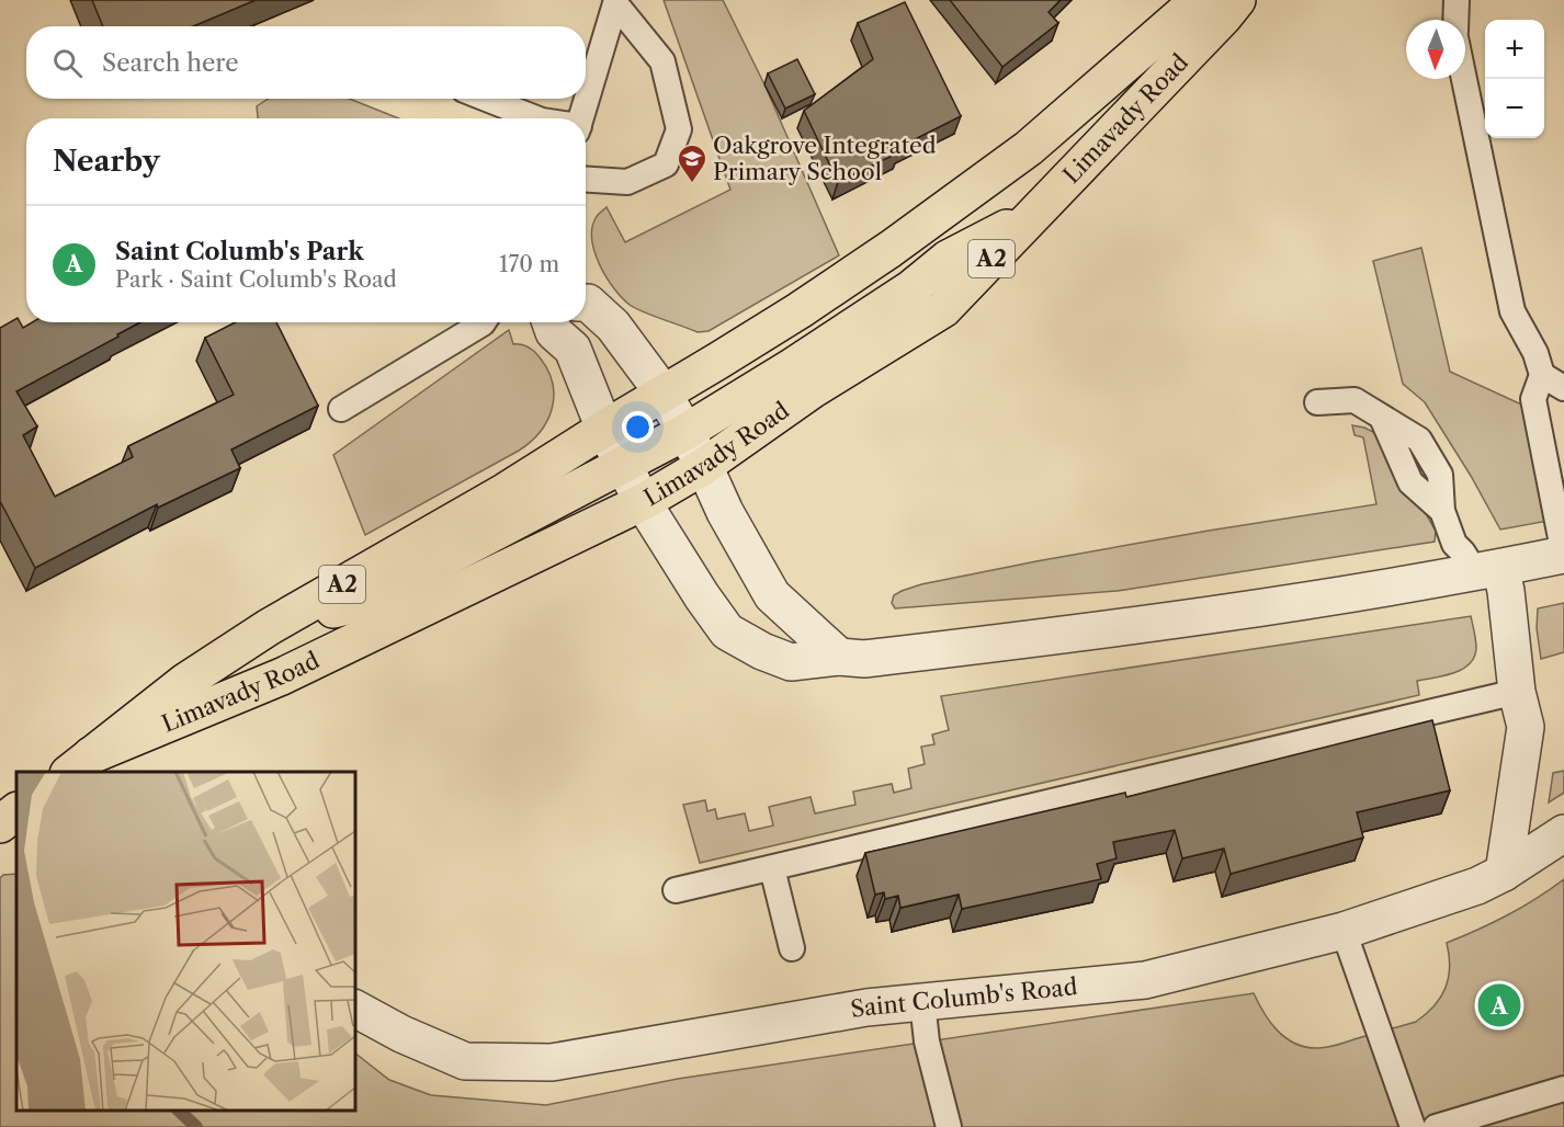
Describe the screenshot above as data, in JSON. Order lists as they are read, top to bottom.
{
  "streets": {
    "highway": ["Limavady Road", "A2"],
    "street": ["Saint Columb's Road"]
  },
  "places": {
    "school or university": ["Oakgrove Integrated Primary School"]
  },
  "north": "bottom",
  "page": {
    "map_buttons": ["+", "−"],
    "search": "Search here",
    "heading": "Nearby",
    "list": [
      {
        "mark": "A",
        "name": "Saint Columb's Park",
        "note": "Park · Saint Columb's Road",
        "value": "170 m"
      }
    ],
    "pins": "A"
  }
}
